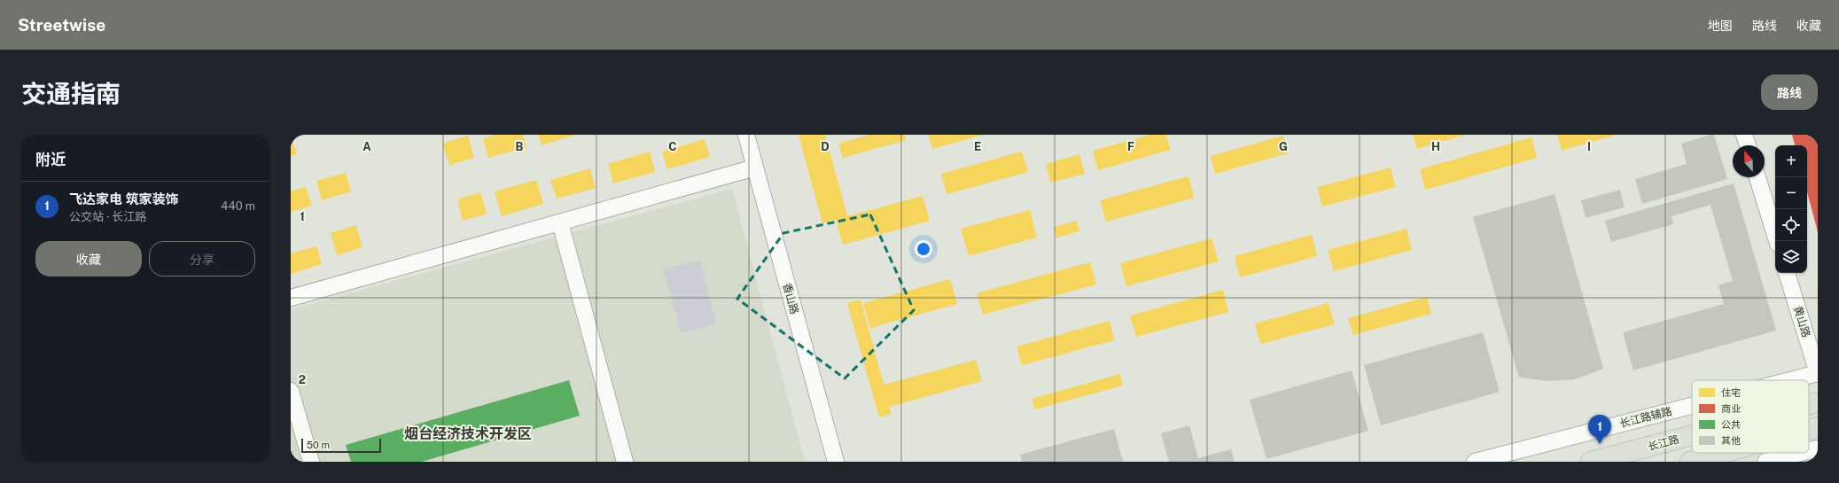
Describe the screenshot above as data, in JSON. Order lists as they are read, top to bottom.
{
  "streets": {
    "main road": ["长江路"],
    "street": ["香山路", "黄山路", "长江路辅路"]
  },
  "crossings": [
    ["黄山路", "长江路辅路"]
  ],
  "districts": ["烟台经济技术开发区"],
  "legend": [
    "住宅",
    "商业",
    "公共",
    "其他"
  ],
  "scale_bar": "50 m",
  "north": "top",
  "page": {
    "header": "Streetwise",
    "nav": ["地图", "路线", "收藏"],
    "title": "交通指南",
    "buttons": [
      "路线",
      ["收藏", "分享"]
    ],
    "heading": "附近",
    "map_buttons": ["+", "−"],
    "list": [
      {
        "mark": "1",
        "name": "飞达家电 筑家装饰",
        "note": "公交站 · 长江路",
        "value": "440 m"
      }
    ],
    "pins": "1",
    "scale": "50 m"
  },
  "grid": {
    "columns": [
      "A",
      "B",
      "C",
      "D",
      "E",
      "F",
      "G",
      "H",
      "I"
    ],
    "rows": ["1", "2"]
  }
}
